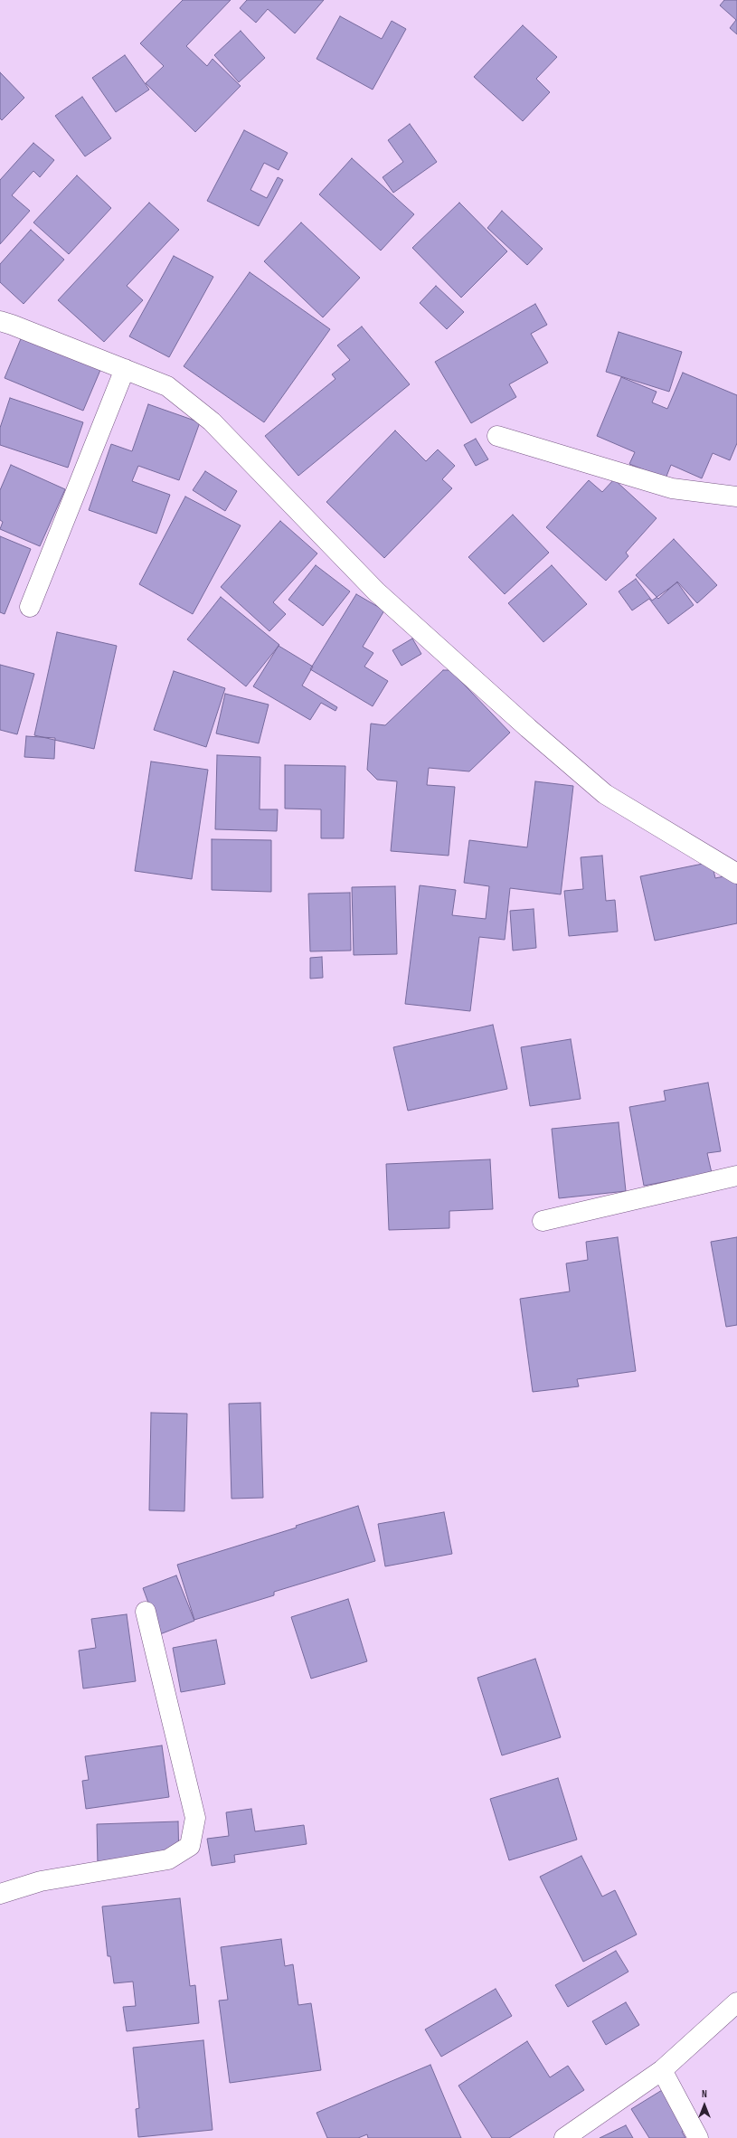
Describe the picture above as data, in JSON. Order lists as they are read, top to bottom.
{
  "north": "top"
}
